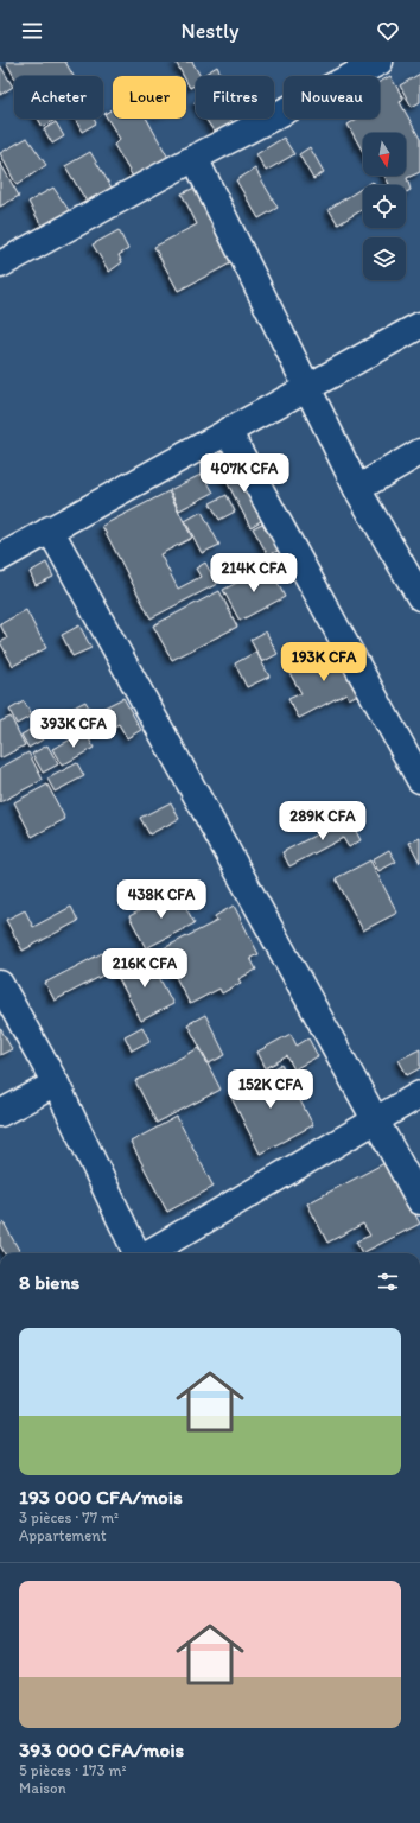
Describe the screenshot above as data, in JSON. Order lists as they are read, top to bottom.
{
  "north": "bottom",
  "page": {
    "header": "Nestly",
    "chip": [
      "Acheter",
      "Louer",
      "Filtres",
      "Nouveau"
    ],
    "price": [
      "407K CFA",
      "214K CFA",
      "193K CFA",
      "393K CFA",
      "289K CFA",
      "438K CFA",
      "216K CFA",
      "152K CFA"
    ],
    "heading": "8 biens",
    "list": [
      {
        "name": "193 000 CFA/mois",
        "note": "3 pièces · 77 m² · Appartement"
      },
      {
        "name": "393 000 CFA/mois",
        "note": "5 pièces · 173 m² · Maison"
      }
    ]
  }
}
